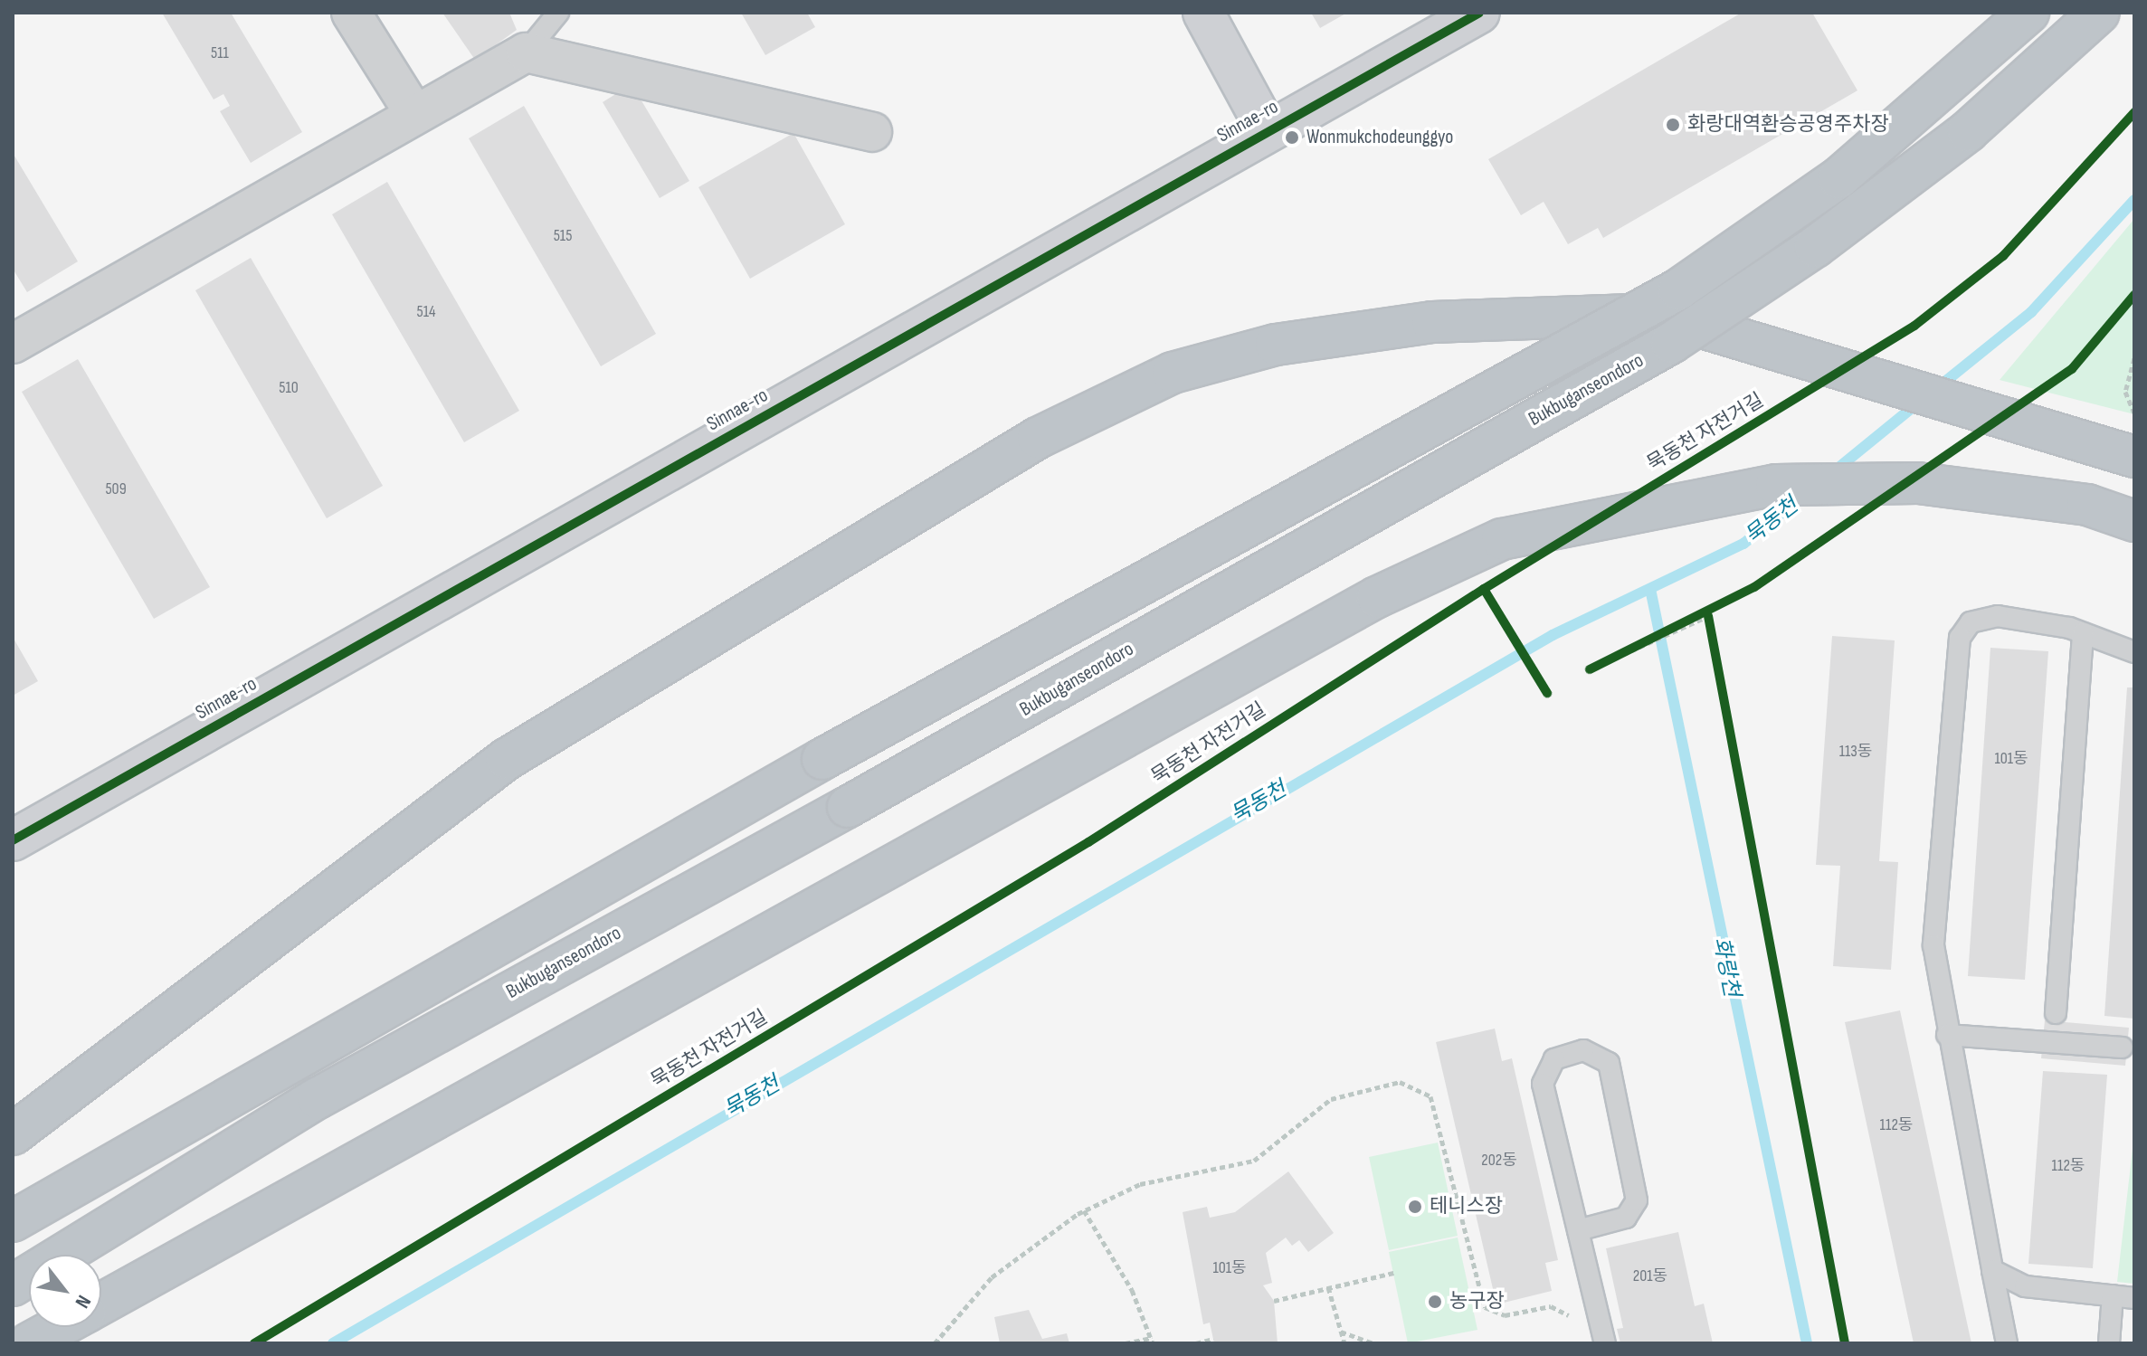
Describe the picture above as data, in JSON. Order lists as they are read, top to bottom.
{
  "streets": {
    "highway": ["Bukbuganseondoro"],
    "main road": ["Sinnae-ro"],
    "cycle path": ["묵동천 자전거길"]
  },
  "water": ["묵동천", "화랑천"],
  "places": [
    "화랑대역환승공영주차장",
    "Wonmukchodeunggyo",
    "테니스장",
    "농구장"
  ],
  "house_numbers": [
    "511",
    "515",
    "514",
    "510",
    "509",
    "113동",
    "101동",
    "112동",
    "202동",
    "112동",
    "101동",
    "201동"
  ],
  "north": "bottom right"
}
